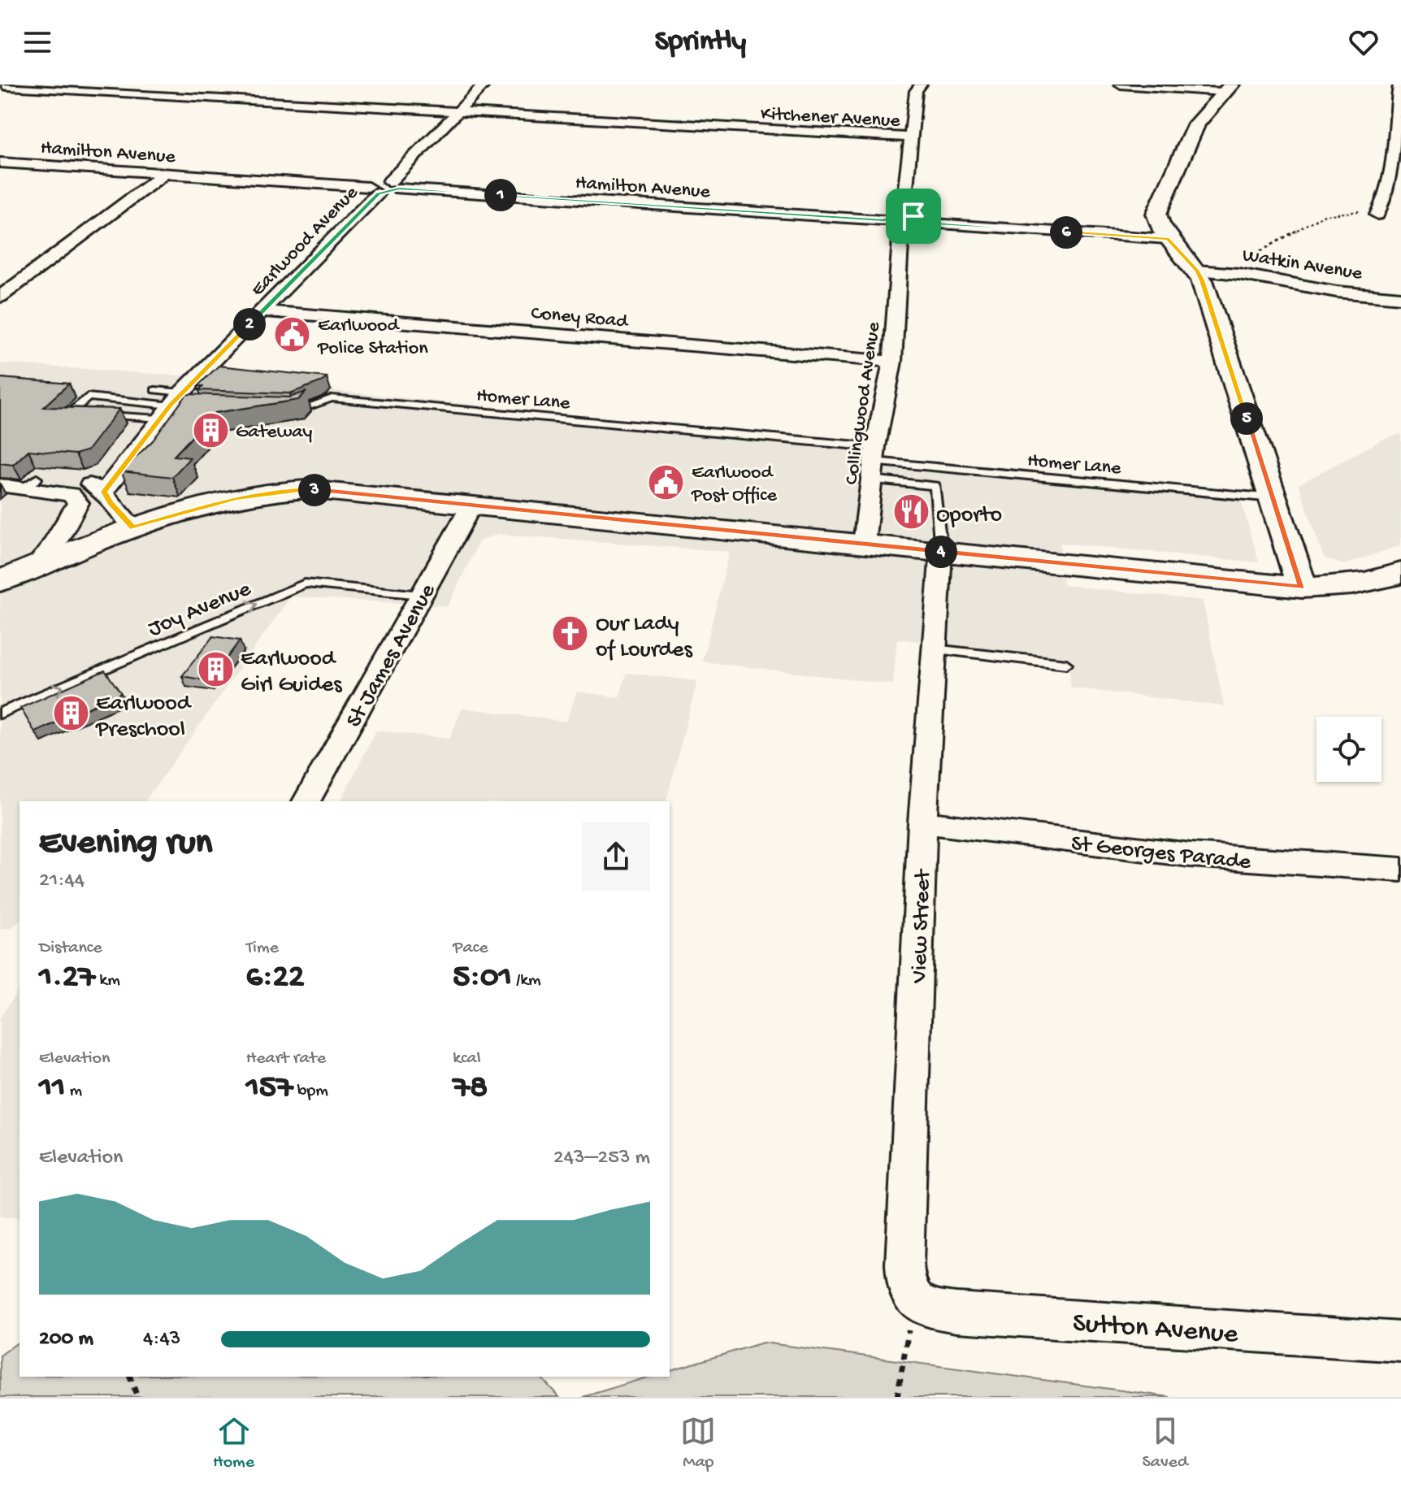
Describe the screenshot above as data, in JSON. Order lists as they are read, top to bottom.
{
  "streets": {
    "street": [
      "Kitchener Avenue",
      "Hamilton Avenue",
      "Earlwood Avenue",
      "Watkin Avenue",
      "Coney Road",
      "Collingwood Avenue",
      "St James Avenue",
      "St Georges Parade",
      "View Street",
      "Sutton Avenue"
    ],
    "lane": ["Homer Lane", "Joy Avenue"]
  },
  "crossings": [
    ["Kitchener Avenue", "Earlwood Avenue"],
    ["Kitchener Avenue", "Collingwood Avenue"],
    ["Hamilton Avenue", "Earlwood Avenue"],
    ["Hamilton Avenue", "Collingwood Avenue"],
    ["Earlwood Avenue", "Coney Road"],
    ["Coney Road", "Collingwood Avenue"],
    ["Homer Lane", "Collingwood Avenue"],
    ["Joy Avenue", "St James Avenue"],
    ["St Georges Parade", "View Street"],
    ["View Street", "Sutton Avenue"]
  ],
  "one_way": ["Joy Avenue"],
  "places": {
    "public building": ["Earlwood Police Station", "Earlwood Post Office"],
    "building": ["Gateway", "Earlwood Girl Guides", "Earlwood Preschool"],
    "restaurant": ["Oporto"],
    "church": ["Our Lady of Lourdes"]
  },
  "page": {
    "header": "Sprintly",
    "pins": [
      "1",
      "6",
      "2",
      "5",
      "3",
      "4"
    ],
    "heading": ["Evening run", "21:44"],
    "stats": [
      ["Distance", "1.27 km"],
      ["Time", "6:22"],
      ["Pace", "5:01 /km"],
      ["Elevation", "11 m"],
      ["Heart rate", "157 bpm"],
      ["kcal", "78"]
    ],
    "chart": ["Elevation", "243–253 m"],
    "list": [
      {
        "name": "200 m",
        "note": "4:43"
      }
    ],
    "tabs": ["Home", "Map", "Saved"]
  }
}
